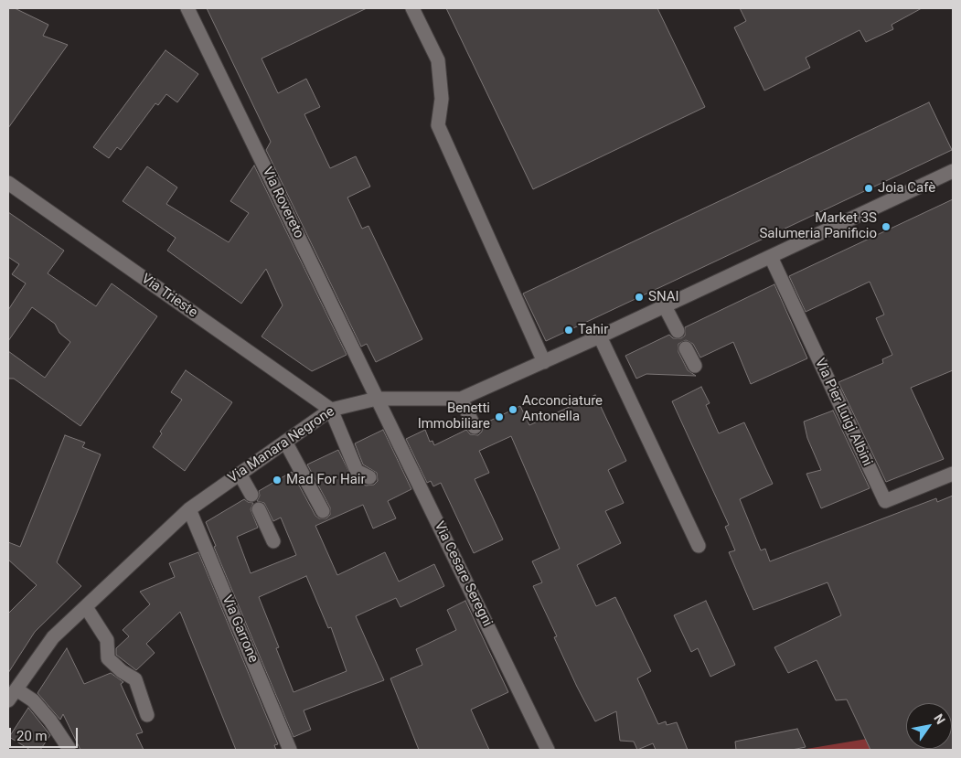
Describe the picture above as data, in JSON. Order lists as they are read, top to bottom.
{
  "streets": {
    "street": [
      "Via Rovereto",
      "Via Trieste",
      "Via Pier Luigi Albini",
      "Via Manara Negrone",
      "Via Cesare Seregni",
      "Via Garrone"
    ]
  },
  "crossings": [
    ["Via Rovereto", "Via Manara Negrone"],
    ["Via Rovereto", "Via Cesare Seregni"],
    ["Via Trieste", "Via Manara Negrone"],
    ["Via Pier Luigi Albini", "Via Manara Negrone"],
    ["Via Manara Negrone", "Via Cesare Seregni"],
    ["Via Manara Negrone", "Via Garrone"]
  ],
  "places": [
    "Joia Cafè",
    "Market 3S Salumeria Panificio",
    "SNAI",
    "Tahir",
    "Acconciature Antonella",
    "Benetti Immobiliare",
    "Mad For Hair"
  ],
  "scale_bar": "20 m",
  "north": "top right"
}
